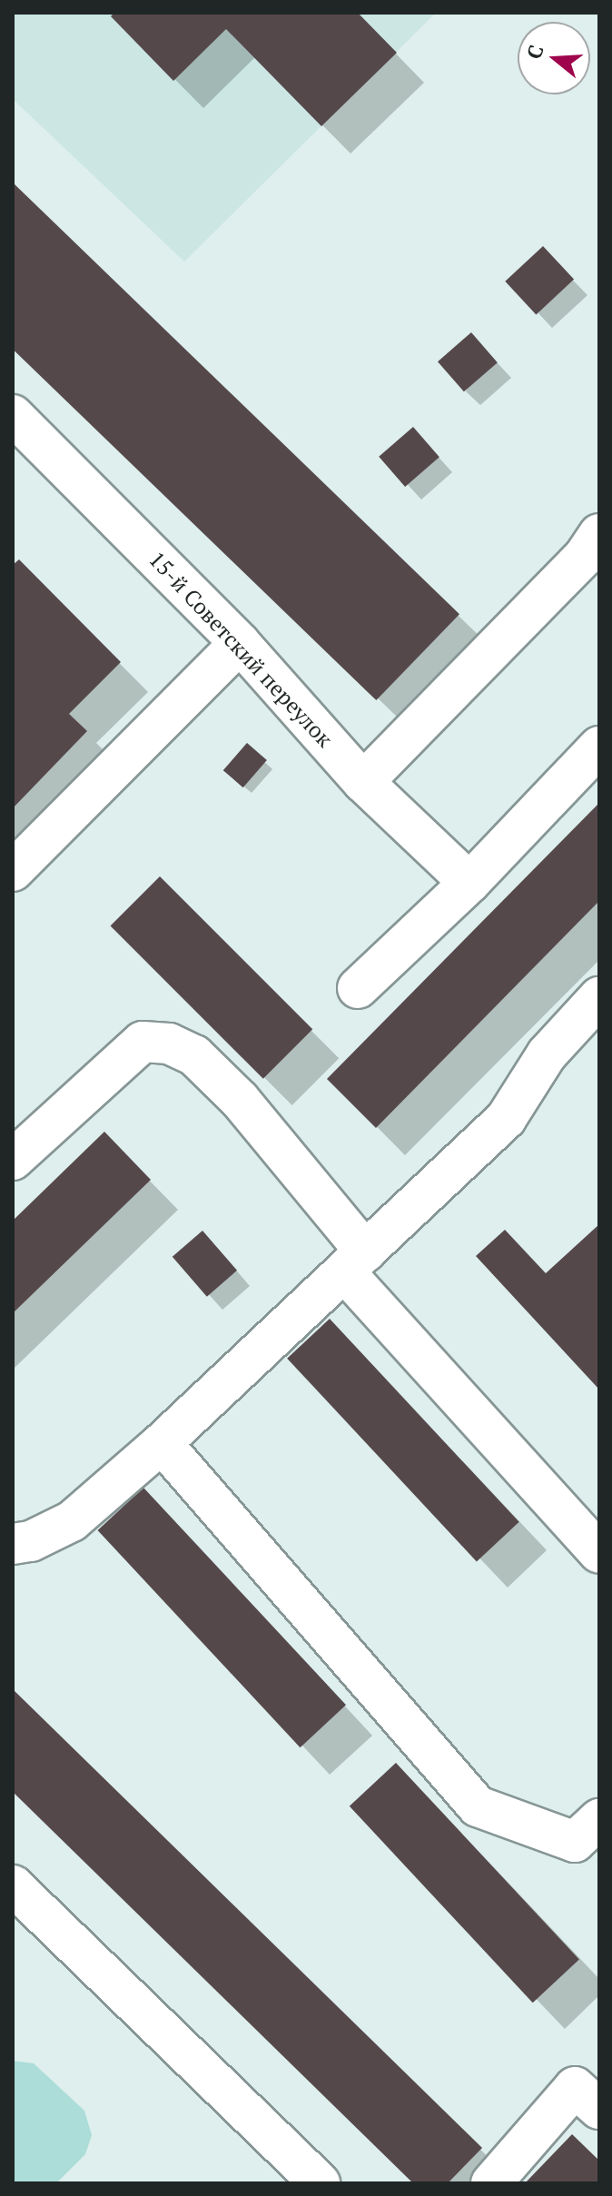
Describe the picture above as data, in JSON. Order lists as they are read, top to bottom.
{
  "streets": {
    "street": ["15-й Советский переулок"]
  },
  "north": "left"
}
